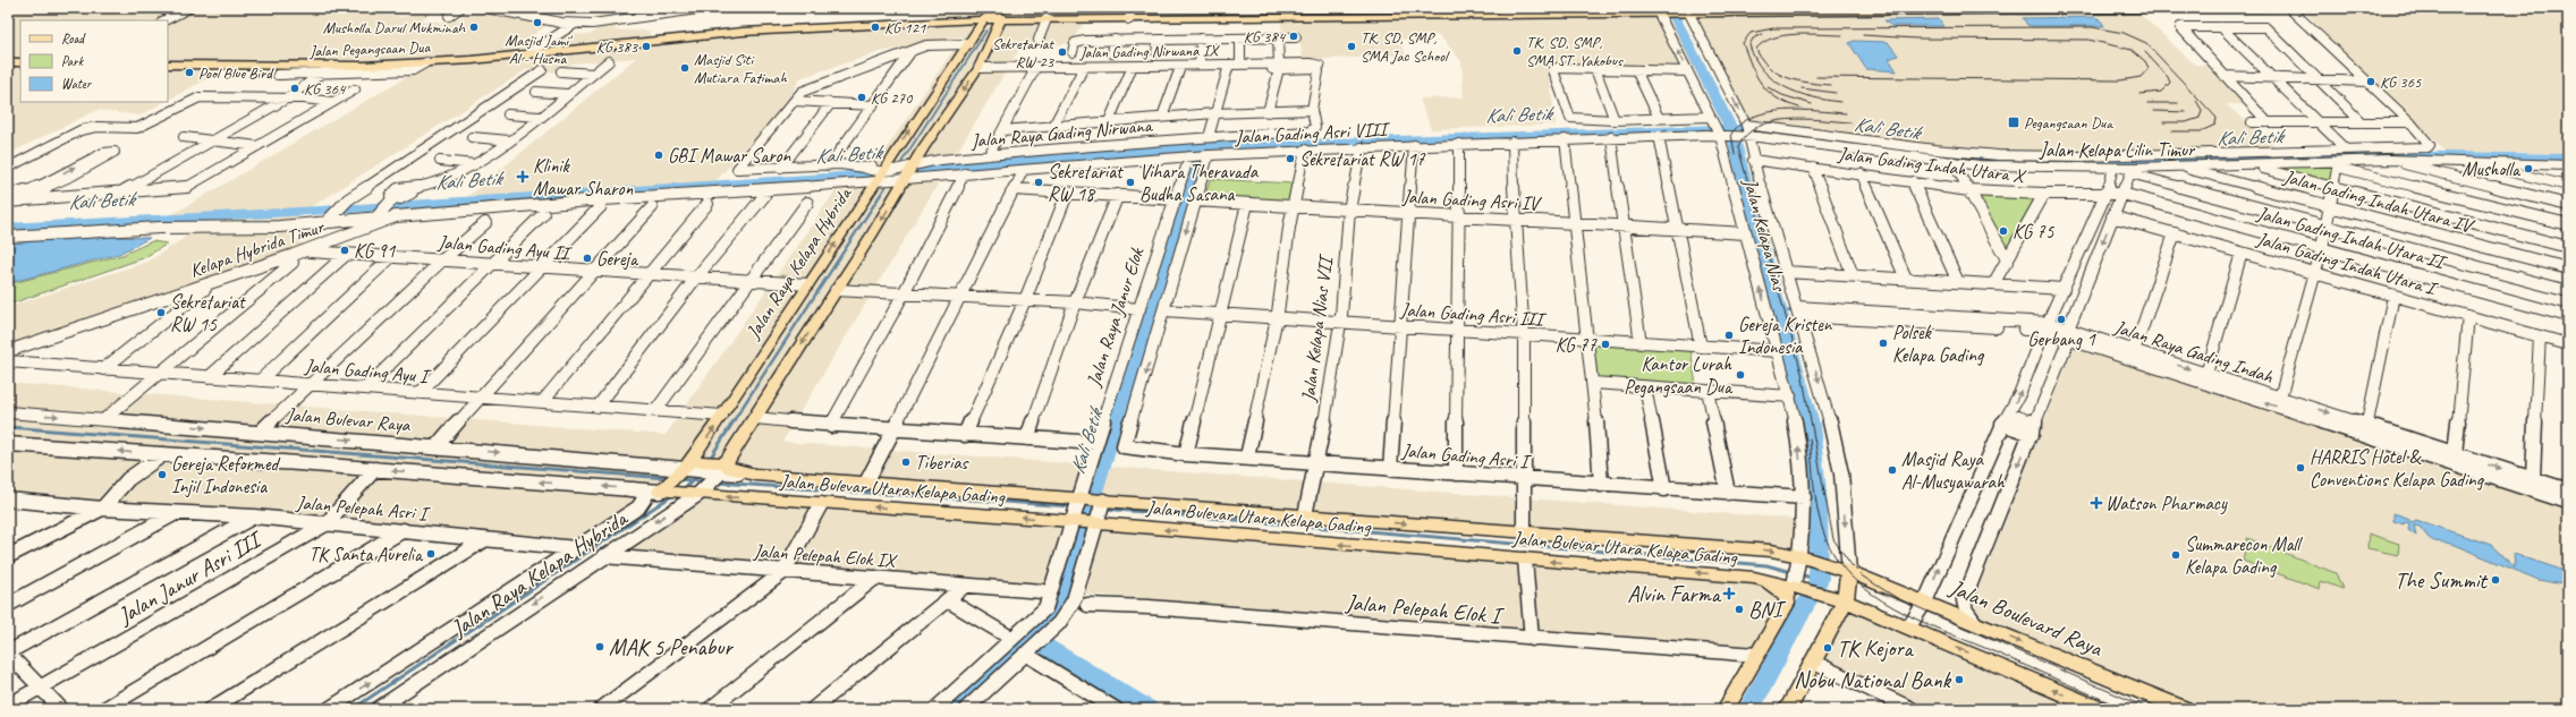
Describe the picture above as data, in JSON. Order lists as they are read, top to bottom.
{
  "streets": {
    "main road": [
      "Jalan Pegangsaan Dua",
      "Jalan Raya Kelapa Hybrida",
      "Jalan Bulevar Utara Kelapa Gading",
      "Jalan Boulevard Raya"
    ],
    "street": [
      "Jalan Gading Nirwana IX",
      "Jalan Raya Gading Nirwana",
      "Jalan Gading Asri VIII",
      "Jalan Kelapa Lilin Timur",
      "Jalan Gading Indah Utara X",
      "Jalan Gading Asri IV",
      "Jalan Gading Indah Utara IV",
      "Jalan Kelapa Nias",
      "Jalan Gading Indah Utara II",
      "Jalan Gading Ayu II",
      "Kelapa Hybrida Timur",
      "Jalan Gading Indah Utara I",
      "Jalan Gading Asri III",
      "Jalan Raya Janur Elok",
      "Jalan Kelapa Nias VII",
      "Jalan Raya Gading Indah",
      "Jalan Gading Ayu I",
      "Jalan Bulevar Raya",
      "Jalan Gading Asri I",
      "Jalan Pelepah Asri I",
      "Jalan Pelepah Elok IX",
      "Jalan Janur Asri III",
      "Jalan Pelepah Elok I"
    ]
  },
  "crossings": [
    ["Jalan Pegangsaan Dua", "Jalan Raya Kelapa Hybrida"],
    ["Jalan Gading Nirwana IX", "Jalan Raya Kelapa Hybrida"],
    ["Jalan Raya Gading Nirwana", "Jalan Gading Asri VIII"],
    ["Jalan Raya Gading Nirwana", "Kelapa Hybrida Timur"],
    ["Jalan Raya Gading Nirwana", "Jalan Raya Kelapa Hybrida"],
    ["Jalan Gading Asri VIII", "Jalan Kelapa Lilin Timur"],
    ["Jalan Gading Asri VIII", "Jalan Kelapa Nias"],
    ["Jalan Gading Asri VIII", "Kelapa Hybrida Timur"],
    ["Jalan Gading Asri VIII", "Jalan Raya Kelapa Hybrida"],
    ["Jalan Gading Asri VIII", "Jalan Raya Janur Elok"],
    ["Jalan Gading Asri VIII", "Jalan Kelapa Nias VII"],
    ["Jalan Kelapa Lilin Timur", "Jalan Gading Indah Utara IV"],
    ["Jalan Kelapa Lilin Timur", "Jalan Kelapa Nias"],
    ["Jalan Gading Indah Utara X", "Jalan Kelapa Nias"],
    ["Jalan Gading Indah Utara X", "Jalan Gading Indah Utara II"],
    ["Jalan Gading Asri IV", "Jalan Kelapa Nias"],
    ["Jalan Gading Asri IV", "Jalan Kelapa Nias VII"],
    ["Jalan Kelapa Nias", "Jalan Gading Asri III"],
    ["Jalan Kelapa Nias", "Jalan Raya Gading Indah"],
    ["Jalan Kelapa Nias", "Jalan Gading Asri I"],
    ["Jalan Kelapa Nias", "Jalan Bulevar Utara Kelapa Gading"],
    ["Jalan Kelapa Nias", "Jalan Boulevard Raya"],
    ["Jalan Gading Ayu II", "Kelapa Hybrida Timur"],
    ["Jalan Gading Ayu II", "Jalan Raya Kelapa Hybrida"],
    ["Kelapa Hybrida Timur", "Jalan Raya Kelapa Hybrida"],
    ["Jalan Raya Kelapa Hybrida", "Jalan Gading Ayu I"],
    ["Jalan Raya Kelapa Hybrida", "Jalan Bulevar Raya"],
    ["Jalan Raya Kelapa Hybrida", "Jalan Bulevar Utara Kelapa Gading"],
    ["Jalan Raya Kelapa Hybrida", "Jalan Pelepah Asri I"],
    ["Jalan Raya Kelapa Hybrida", "Jalan Pelepah Elok IX"],
    ["Jalan Gading Asri III", "Jalan Kelapa Nias VII"],
    ["Jalan Gading Asri III", "Jalan Gading Asri I"],
    ["Jalan Raya Janur Elok", "Jalan Bulevar Utara Kelapa Gading"],
    ["Jalan Kelapa Nias VII", "Jalan Gading Asri I"],
    ["Jalan Kelapa Nias VII", "Jalan Bulevar Utara Kelapa Gading"],
    ["Jalan Bulevar Raya", "Jalan Bulevar Utara Kelapa Gading"],
    ["Jalan Bulevar Utara Kelapa Gading", "Jalan Boulevard Raya"],
    ["Jalan Pelepah Asri I", "Jalan Janur Asri III"]
  ],
  "water": ["Kali Betik"],
  "places": {
    "other": [
      "Masjid Jami' Al - Husna",
      "Musholla Darul Mukminah",
      "KG 121",
      "KG 384",
      "KG 383",
      "TK, SD, SMP, SMA Jac School",
      "TK, SD, SMP, SMA ST. Yakobus",
      "Sekretariat RW 23",
      "Masjid Siti Mutiara Fatimah",
      "Pool Blue Bird",
      "KG 365",
      "KG 364",
      "KG 270",
      "GBI Mawar Saron",
      "Sekretariat RW 17",
      "Musholla",
      "Sekretariat RW 18",
      "Vihara Theravada Budha Sasana",
      "KG 75",
      "KG 91",
      "Gereja",
      "Sekretariat RW 15",
      "Gerbang 1",
      "Gereja Kristen Indonesia",
      "Polsek Kelapa Gading",
      "KG 77",
      "Kantor Lurah Pegangsaan Dua",
      "Tiberias",
      "HARRIS Hotel & Conventions Kelapa Gading",
      "Masjid Raya Al-Musyawarah",
      "Gereja Reformed Injil Indonesia",
      "TK Santa Aurelia",
      "Summarecon Mall Kelapa Gading",
      "The Summit",
      "BNI",
      "MAK 5 Penabur",
      "TK Kejora",
      "Nobu National Bank"
    ],
    "transit": ["Pegangsaan Dua"],
    "health": ["Klinik Mawar Sharon", "Watson Pharmacy", "Alvin Farma"]
  },
  "legend": ["Road", "Park", "Water"]
}
